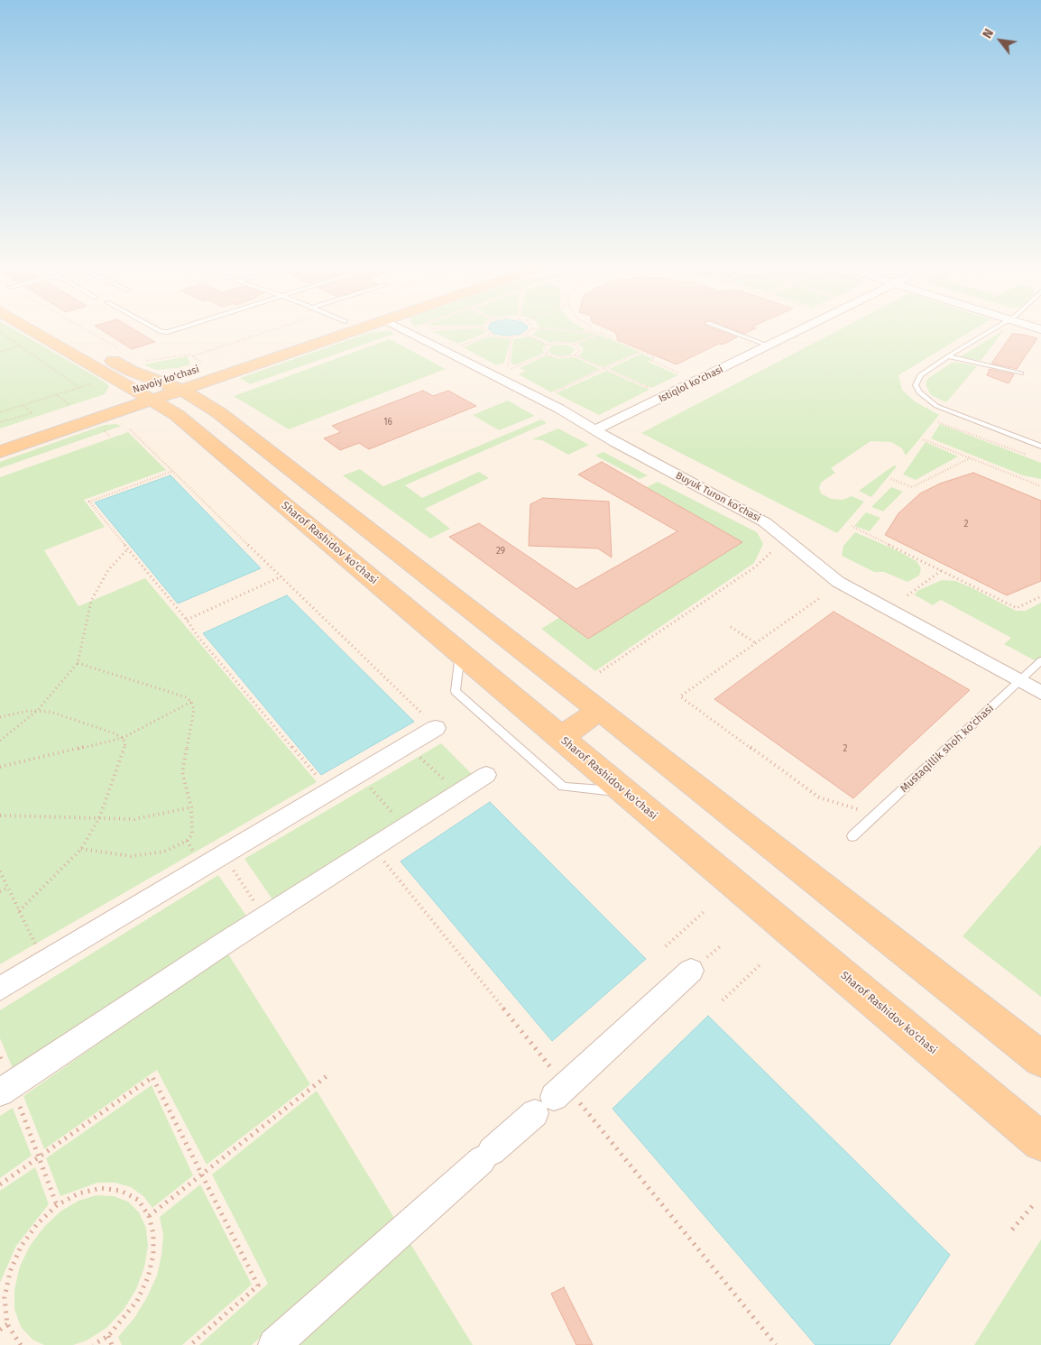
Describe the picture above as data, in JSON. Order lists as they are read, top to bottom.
{
  "streets": {
    "main road": ["Navoiy ko'chasi", "Sharof Rashidov ko'chasi"],
    "street": ["Istiqlol ko‘chasi", "Buyuk Turon ko'chasi"],
    "lane": ["Mustaqillik shoh ko'chasi"]
  },
  "crossings": [
    ["Navoiy ko'chasi", "Sharof Rashidov ko'chasi"],
    ["Istiqlol ko‘chasi", "Buyuk Turon ko'chasi"],
    ["Buyuk Turon ko'chasi", "Mustaqillik shoh ko'chasi"]
  ],
  "house_numbers": [
    "16",
    "2",
    "29",
    "2"
  ],
  "north": "top left"
}
